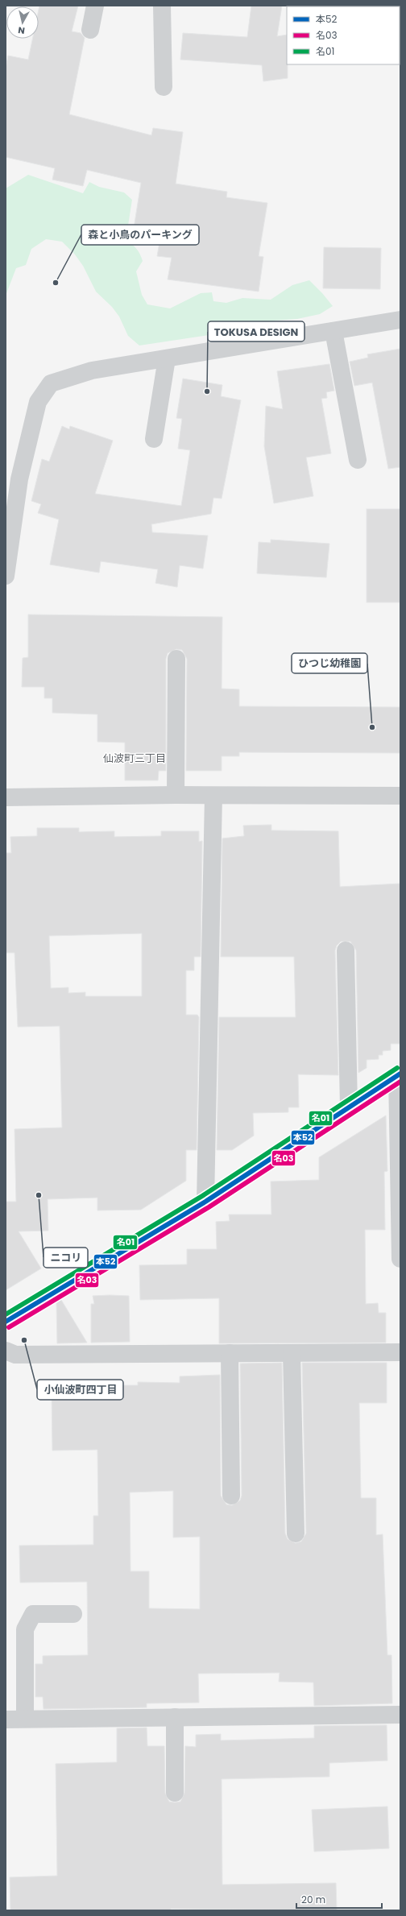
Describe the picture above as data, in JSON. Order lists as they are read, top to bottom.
{
  "districts": ["仙波町三丁目"],
  "places": [
    "森と小鳥のパーキング",
    "TOKUSA DESIGN",
    "ひつじ幼稚園",
    "ニコリ",
    "小仙波町四丁目"
  ],
  "lines": ["transit line 名01", "transit line 本52", "transit line 名03"],
  "legend": ["本52", "名03", "名01"],
  "scale_bar": "20 m",
  "north": "bottom"
}
